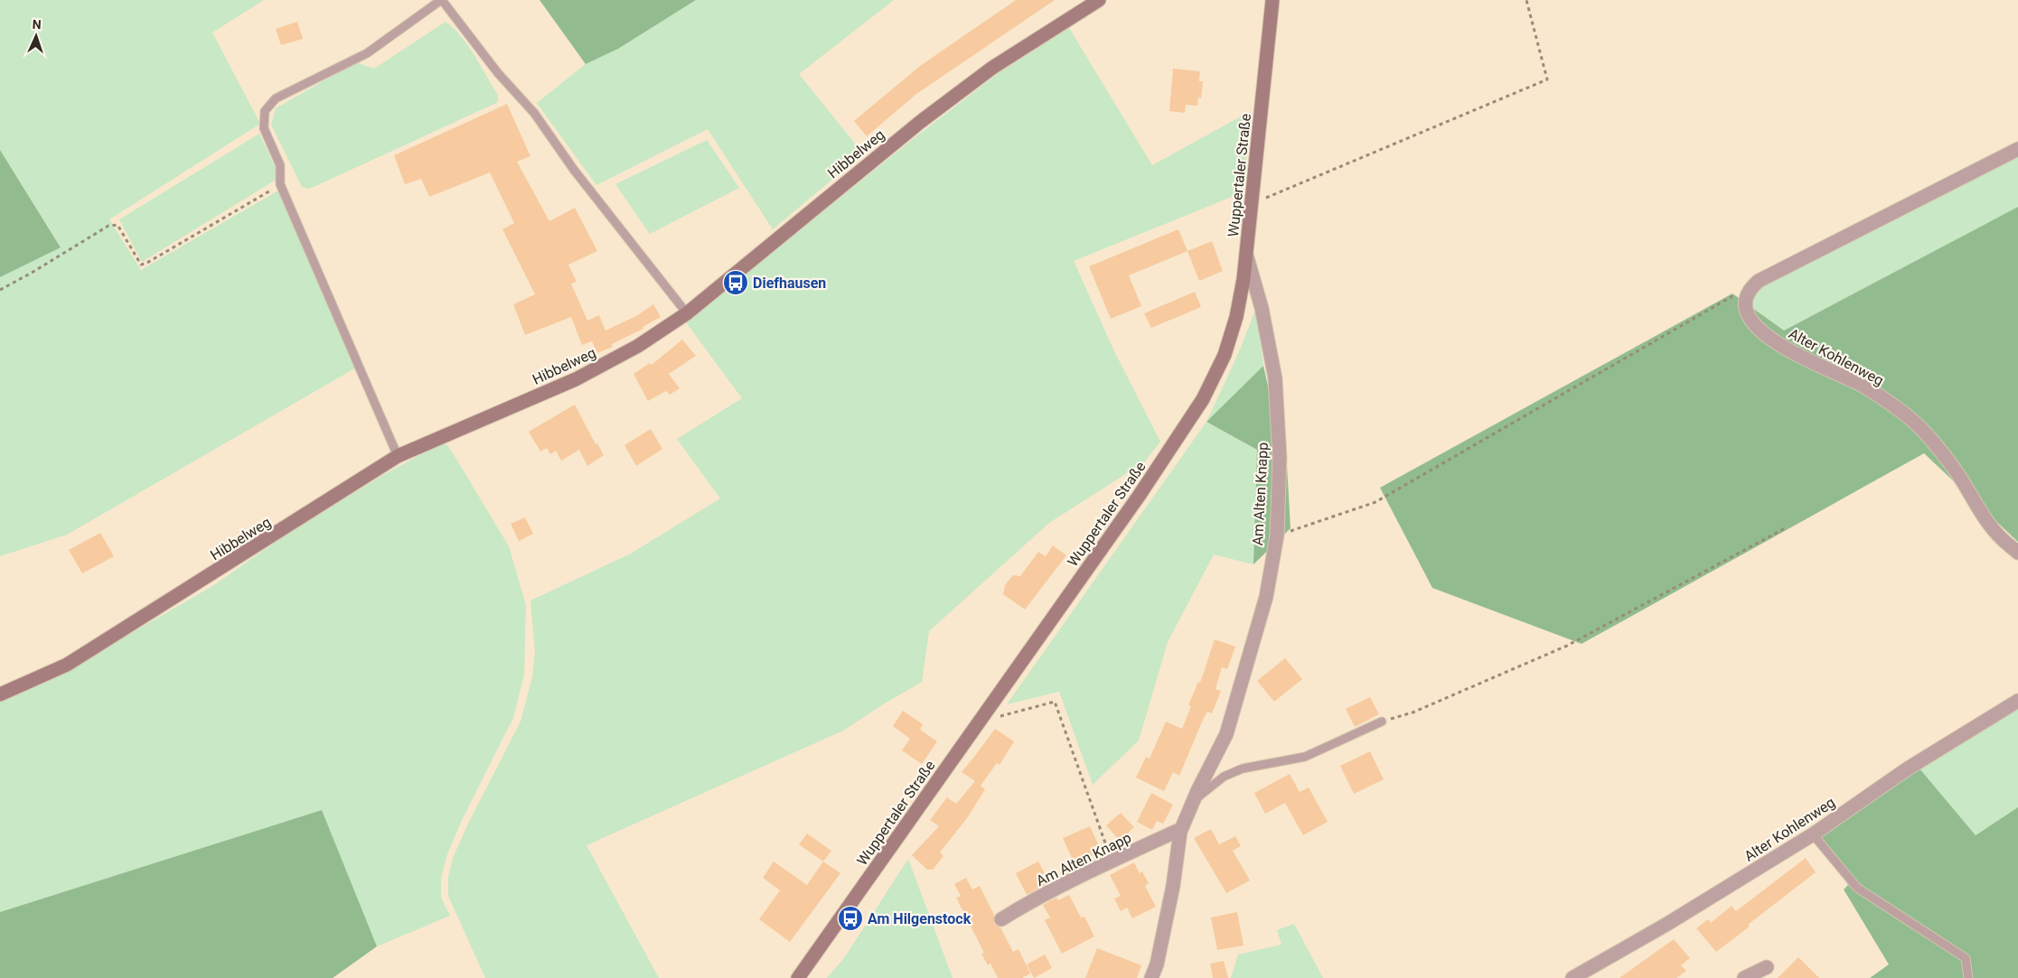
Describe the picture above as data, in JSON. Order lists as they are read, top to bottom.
{
  "streets": {
    "street": [
      "Hibbelweg",
      "Wuppertaler Straße",
      "Alter Kohlenweg",
      "Am Alten Knapp"
    ]
  },
  "crossings": [
    ["Wuppertaler Straße", "Am Alten Knapp"]
  ],
  "places": {
    "bus stop": ["Diefhausen", "Am Hilgenstock"]
  },
  "north": "top"
}
